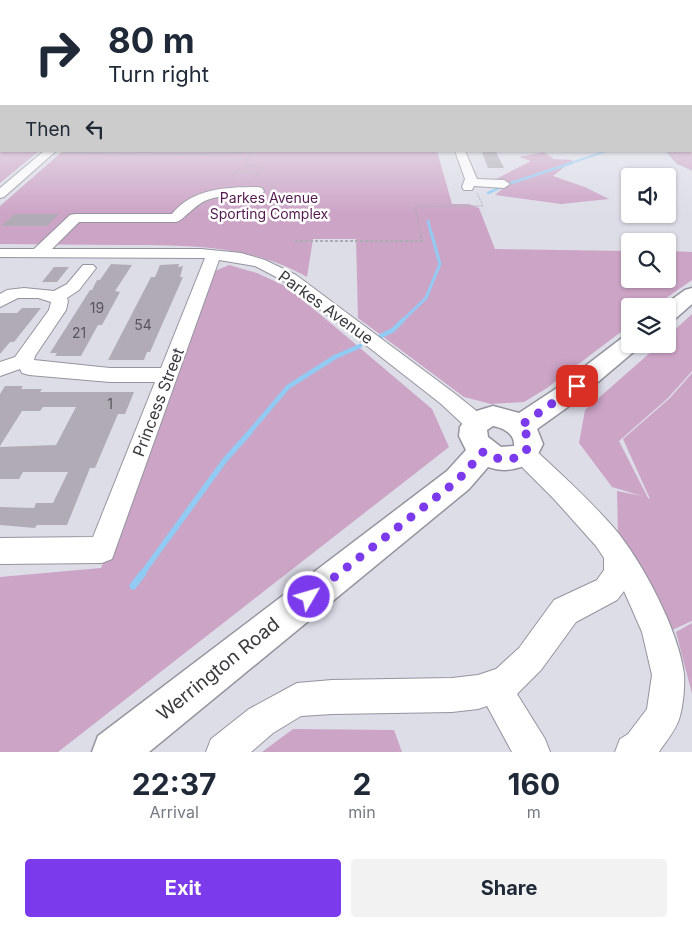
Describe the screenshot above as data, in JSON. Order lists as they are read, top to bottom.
{
  "streets": {
    "main road": ["Werrington Road"],
    "street": ["Parkes Avenue", "Princess Street"]
  },
  "crossings": [
    ["Parkes Avenue", "Princess Street"],
    ["Parkes Avenue", "Werrington Road"]
  ],
  "parks": ["Parkes Avenue Sporting Complex"],
  "house_numbers": [
    "19",
    "54",
    "21",
    "1"
  ],
  "page": {
    "turn": ["80 m", "Turn right"],
    "then": "Then",
    "eta": [
      "22:37",
      "Arrival",
      "2",
      "min",
      "160",
      "m"
    ],
    "buttons": ["Exit", "Share"]
  }
}
